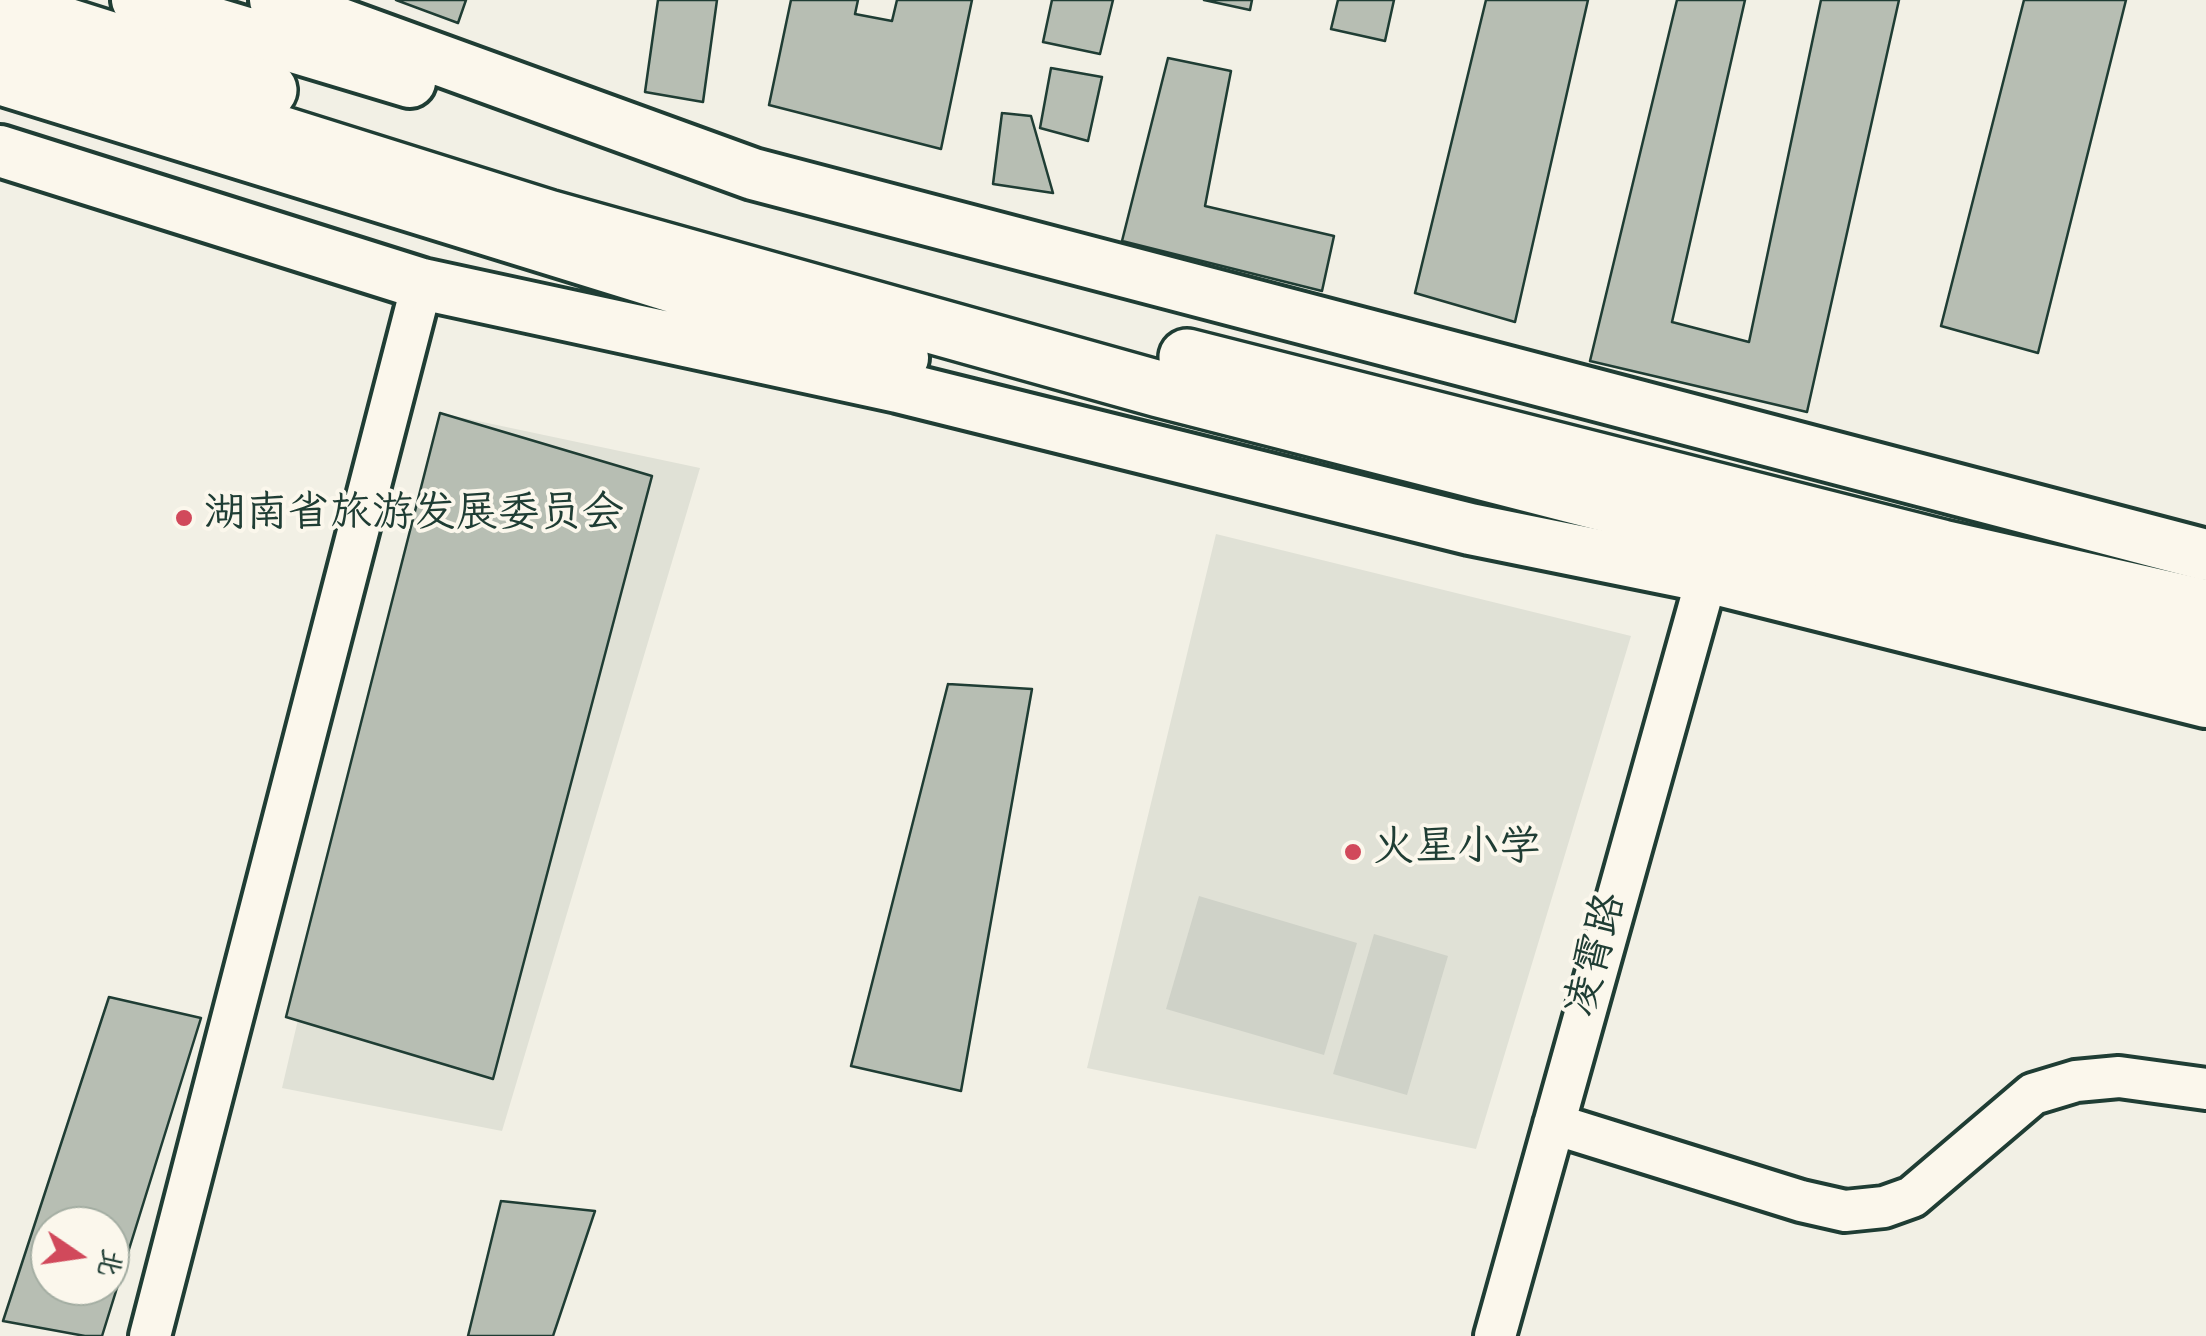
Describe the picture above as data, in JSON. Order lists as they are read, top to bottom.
{
  "streets": {
    "street": ["凌霄路"]
  },
  "places": ["湖南省旅游发展委员会", "火星小学"],
  "north": "right"
}
